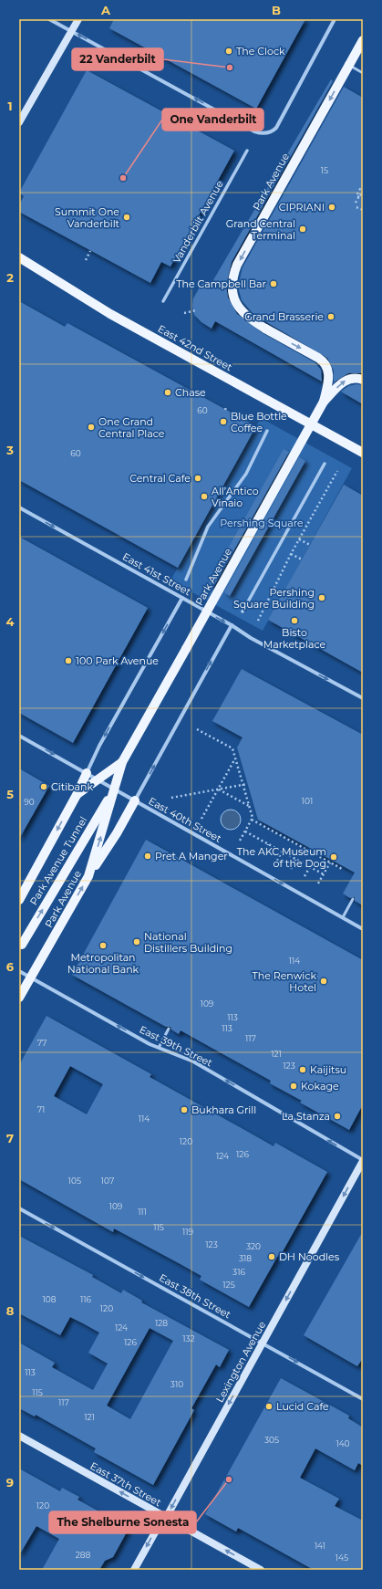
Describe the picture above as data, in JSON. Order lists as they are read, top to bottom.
{
  "streets": {
    "main road": [
      "Park Avenue",
      "East 42nd Street",
      "Park Avenue Tunnel",
      "Lexington Avenue",
      "East 37th Street"
    ],
    "street": [
      "Vanderbilt Avenue",
      "East 41st Street",
      "East 40th Street",
      "East 39th Street",
      "East 38th Street"
    ]
  },
  "crossings": [
    ["Park Avenue", "East 41st Street"],
    ["Park Avenue", "East 40th Street"],
    ["Park Avenue", "Park Avenue Tunnel"],
    ["Park Avenue", "East 39th Street"],
    ["East 40th Street", "Park Avenue Tunnel"],
    ["East 39th Street", "Lexington Avenue"],
    ["East 38th Street", "Lexington Avenue"],
    ["Lexington Avenue", "East 37th Street"]
  ],
  "one_way": [
    "East 41st Street",
    "East 40th Street",
    "East 39th Street",
    "East 38th Street",
    "Lexington Avenue",
    "East 37th Street"
  ],
  "parks": ["Pershing Square"],
  "places": [
    "The Clock",
    "22 Vanderbilt",
    "One Vanderbilt",
    "CIPRIANI",
    "Summit One Vanderbilt",
    "Grand Central Terminal",
    "The Campbell Bar",
    "Grand Brasserie",
    "Chase",
    "Blue Bottle Coffee",
    "One Grand Central Place",
    "Central Cafe",
    "All’Antico Vinaio",
    "Pershing Square Building",
    "Bisto Marketplace",
    "100 Park Avenue",
    "Citibank",
    "Pret A Manger",
    "The AKC Museum of the Dog",
    "National Distillers Building",
    "Metropolitan National Bank",
    "The Renwick Hotel",
    "Kaijitsu",
    "Kokage",
    "Bukhara Grill",
    "La Stanza",
    "DH Noodles",
    "Lucid Cafe",
    "The Shelburne Sonesta"
  ],
  "house_numbers": [
    "15",
    "60",
    "60",
    "101",
    "90",
    "114",
    "109",
    "113",
    "113",
    "117",
    "77",
    "121",
    "123",
    "71",
    "114",
    "120",
    "126",
    "124",
    "105",
    "107",
    "109",
    "111",
    "115",
    "119",
    "123",
    "320",
    "318",
    "316",
    "125",
    "108",
    "116",
    "120",
    "128",
    "124",
    "132",
    "126",
    "113",
    "310",
    "115",
    "117",
    "121",
    "305",
    "140",
    "120",
    "141",
    "288",
    "145"
  ],
  "grid": {
    "columns": ["A", "B"],
    "rows": [
      "1",
      "2",
      "3",
      "4",
      "5",
      "6",
      "7",
      "8",
      "9"
    ]
  }
}
